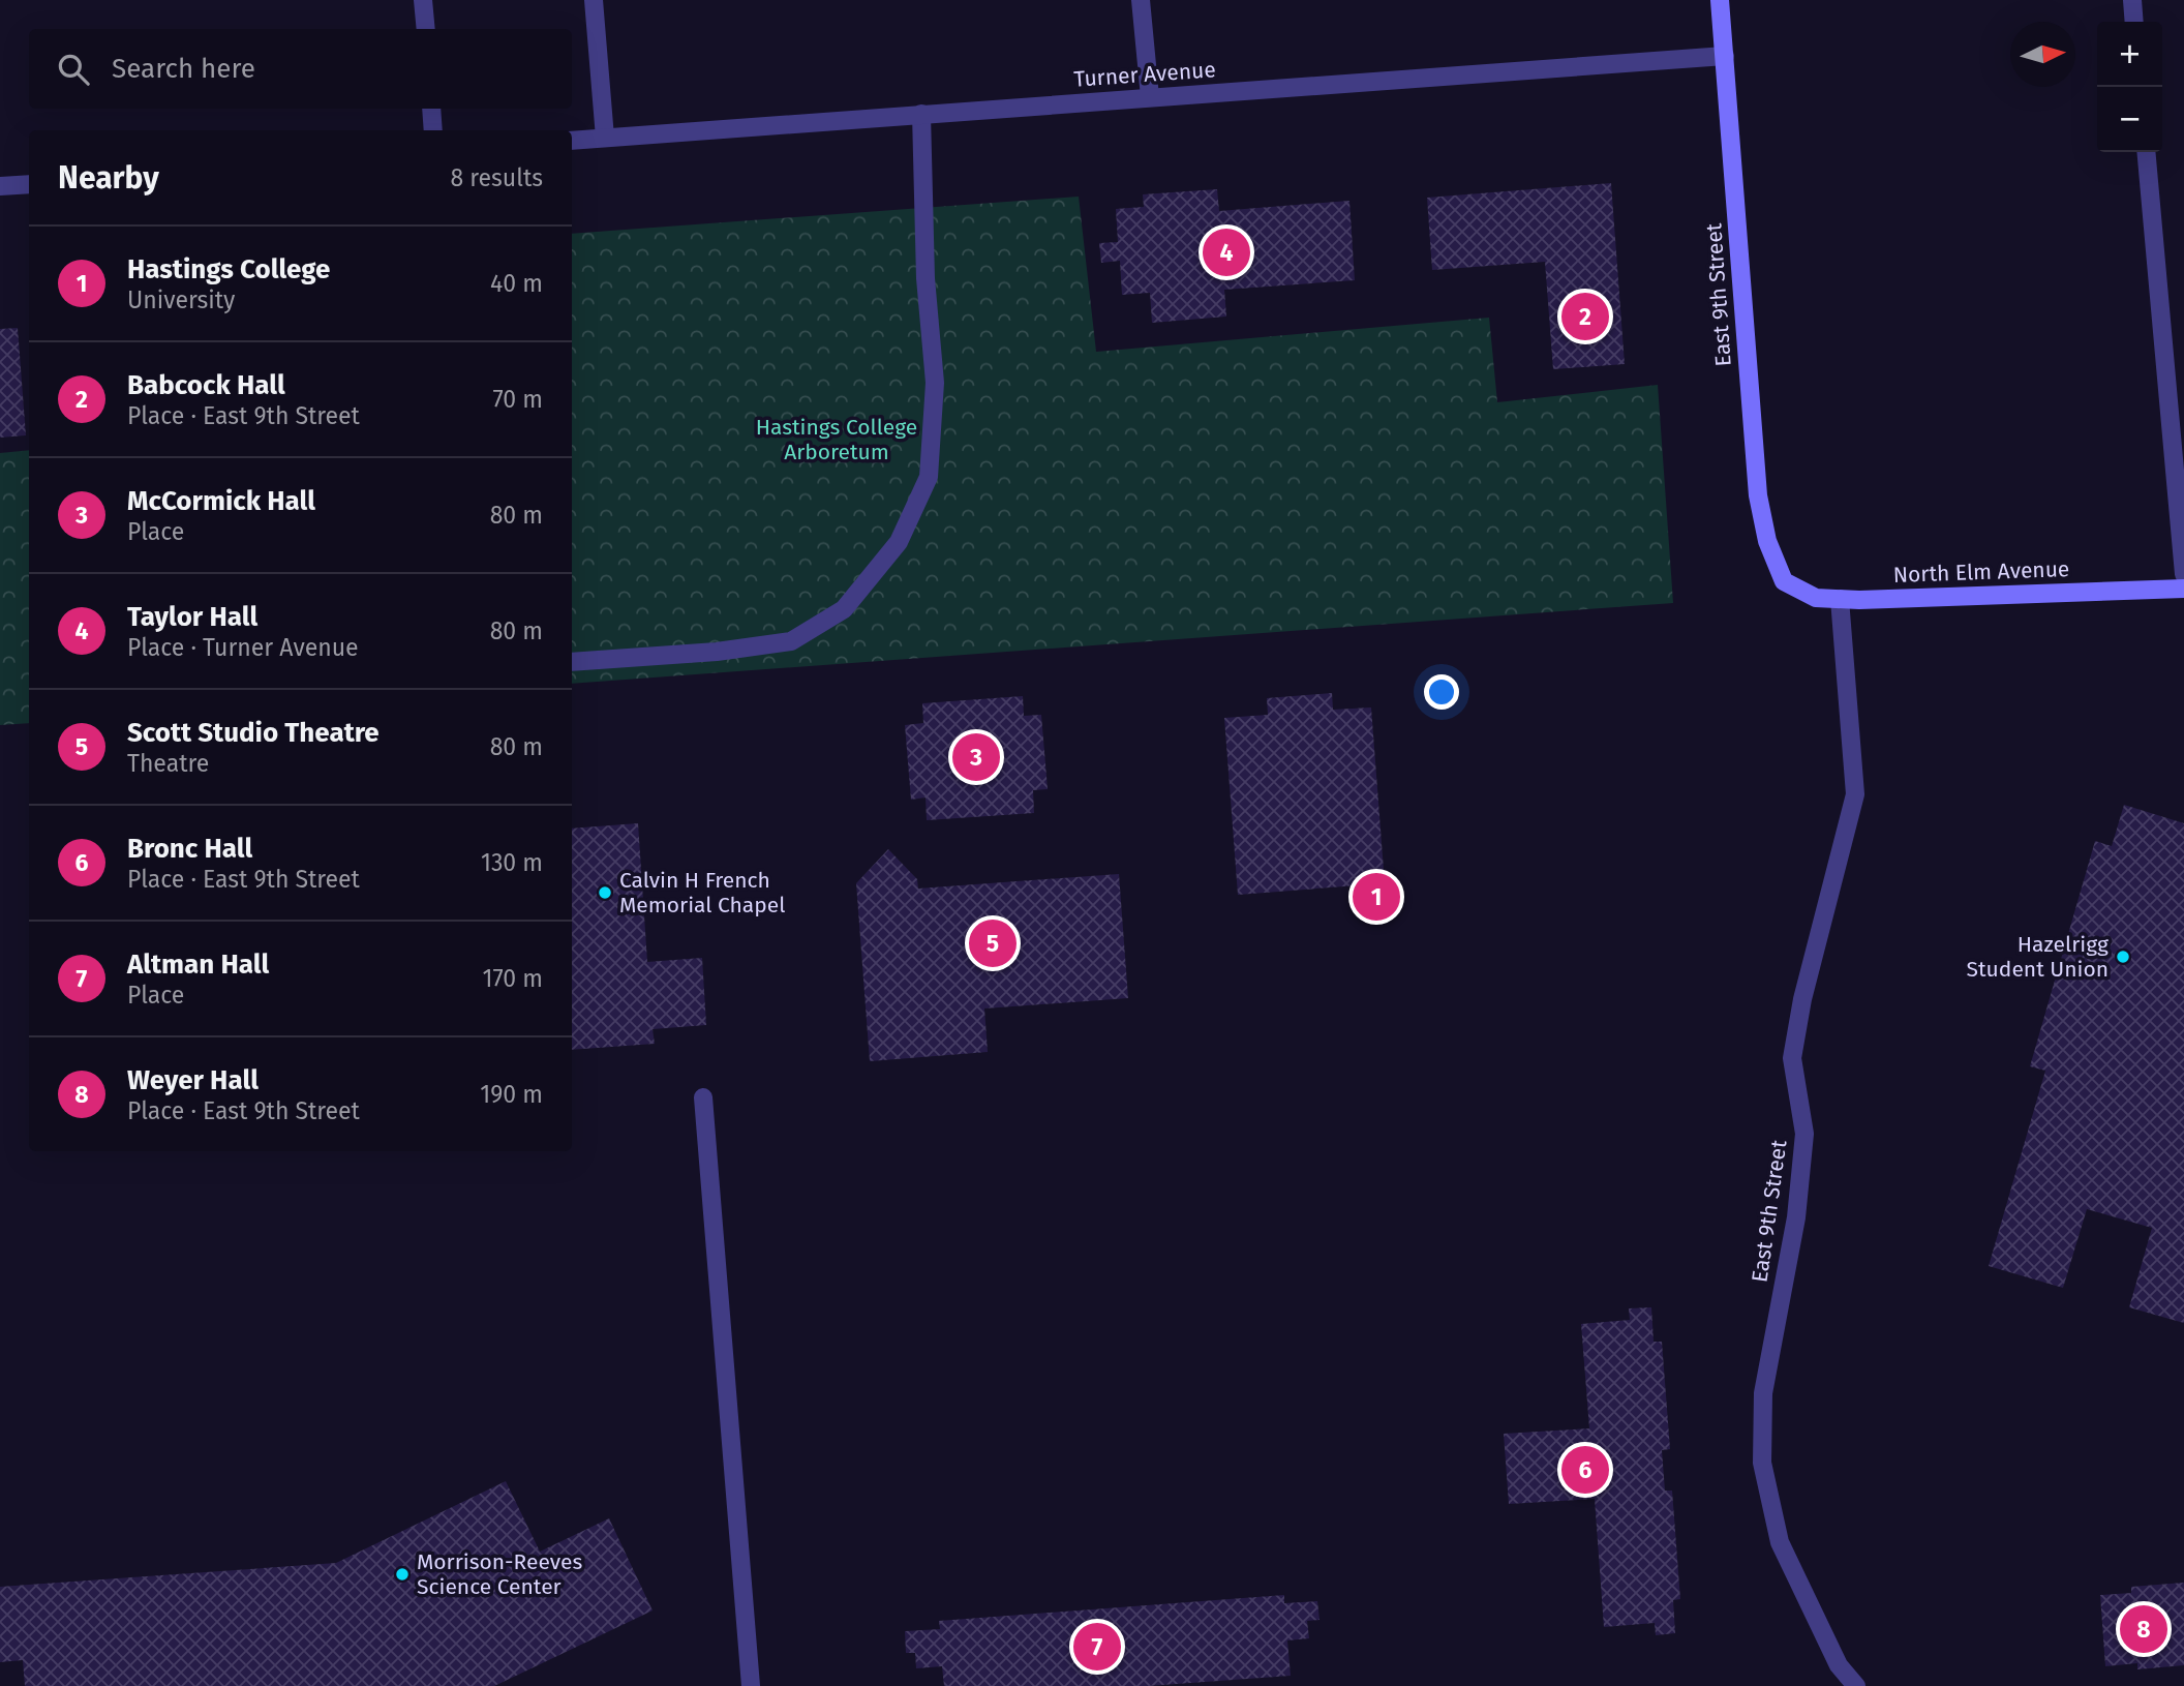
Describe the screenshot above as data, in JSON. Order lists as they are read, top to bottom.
{
  "streets": {
    "street": ["Turner Avenue", "East 9th Street", "North Elm Avenue"]
  },
  "crossings": [
    ["Turner Avenue", "East 9th Street"],
    ["East 9th Street", "North Elm Avenue"]
  ],
  "parks": ["Hastings College Arboretum"],
  "places": ["Calvin H French Memorial Chapel", "Hazelrigg Student Union", "Morrison-Reeves Science Center"],
  "north": "right",
  "page": {
    "map_buttons": ["+", "−"],
    "search": "Search here",
    "heading": ["Nearby", "8 results"],
    "pins": [
      "4",
      "2",
      "3",
      "1",
      "5",
      "6",
      "8",
      "7"
    ],
    "list": [
      {
        "mark": "1",
        "name": "Hastings College",
        "note": "University",
        "value": "40 m"
      },
      {
        "mark": "2",
        "name": "Babcock Hall",
        "note": "Place · East 9th Street",
        "value": "70 m"
      },
      {
        "mark": "3",
        "name": "McCormick Hall",
        "note": "Place",
        "value": "80 m"
      },
      {
        "mark": "4",
        "name": "Taylor Hall",
        "note": "Place · Turner Avenue",
        "value": "80 m"
      },
      {
        "mark": "5",
        "name": "Scott Studio Theatre",
        "note": "Theatre",
        "value": "80 m"
      },
      {
        "mark": "6",
        "name": "Bronc Hall",
        "note": "Place · East 9th Street",
        "value": "130 m"
      },
      {
        "mark": "7",
        "name": "Altman Hall",
        "note": "Place",
        "value": "170 m"
      },
      {
        "mark": "8",
        "name": "Weyer Hall",
        "note": "Place · East 9th Street",
        "value": "190 m"
      }
    ]
  }
}
